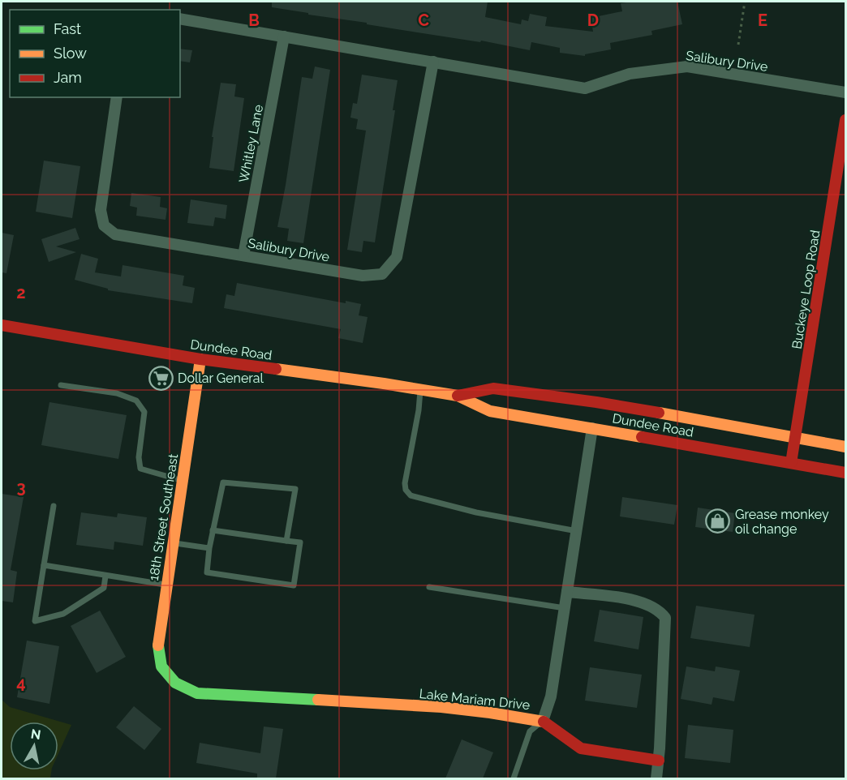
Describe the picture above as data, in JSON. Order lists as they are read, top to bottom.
{
  "streets": {
    "main road": [
      "Buckeye Loop Road",
      "Dundee Road",
      "18th Street Southeast",
      "Lake Mariam Drive"
    ],
    "street": ["Salibury Drive", "Whitley Lane"]
  },
  "crossings": [
    ["Salibury Drive", "Whitley Lane"],
    ["Buckeye Loop Road", "Dundee Road"],
    ["Dundee Road", "18th Street Southeast"],
    ["Dundee Road", "Lake Mariam Drive"],
    ["18th Street Southeast", "Lake Mariam Drive"]
  ],
  "places": {
    "supermarket": ["Dollar General"],
    "shop": ["Grease monkey oil change"]
  },
  "legend": ["Fast", "Slow", "Jam"],
  "north": "top",
  "grid": {
    "columns": [
      "B",
      "C",
      "D",
      "E"
    ],
    "rows": ["2", "3", "4"]
  }
}
